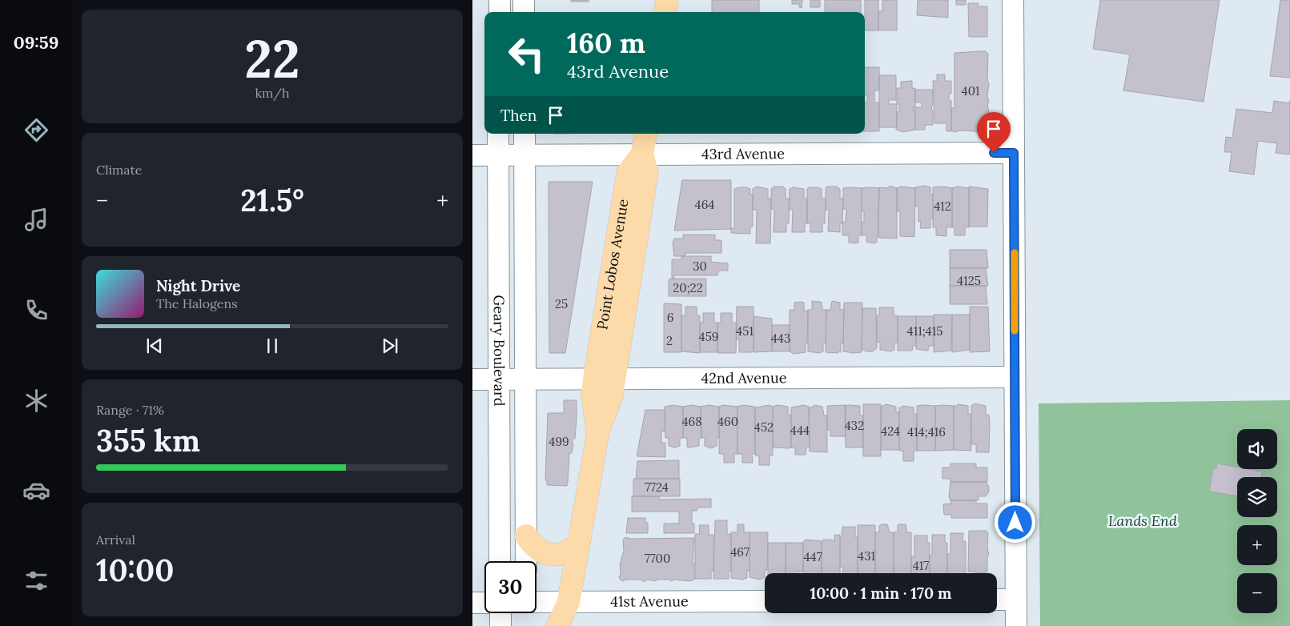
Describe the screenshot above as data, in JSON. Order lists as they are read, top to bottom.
{
  "streets": {
    "main road": ["Point Lobos Avenue"],
    "street": [
      "43rd Avenue",
      "Geary Boulevard",
      "42nd Avenue",
      "41st Avenue"
    ]
  },
  "crossings": [
    ["43rd Avenue", "Point Lobos Avenue"],
    ["43rd Avenue", "Geary Boulevard"],
    ["Point Lobos Avenue", "42nd Avenue"],
    ["Geary Boulevard", "42nd Avenue"]
  ],
  "parks": ["Lands End"],
  "house_numbers": [
    "401",
    "464",
    "412",
    "30",
    "4125",
    "20;22",
    "25",
    "6",
    "451",
    "411;415",
    "459",
    "443",
    "2",
    "468",
    "460",
    "432",
    "452",
    "444",
    "424",
    "414;416",
    "499",
    "7724",
    "467",
    "431",
    "447",
    "7700",
    "417"
  ],
  "page": {
    "tabs": "09:59",
    "tile": [
      ["22", "km/h"],
      "Climate",
      ["Range · 71%", "355 km"],
      ["Arrival", "10:00"]
    ],
    "turn": ["160 m", "43rd Avenue"],
    "then": "Then",
    "heat": ["−", "21.5°", "+"],
    "song": ["Night Drive", "The Halogens"],
    "map_buttons": ["+", "−"],
    "limit": "30",
    "trip": "10:00 · 1 min · 170 m"
  }
}
